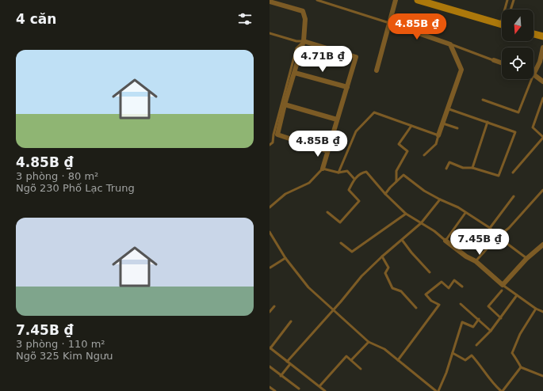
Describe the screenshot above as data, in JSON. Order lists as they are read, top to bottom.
{
  "north": "bottom",
  "page": {
    "heading": "4 căn",
    "price": [
      "4.85B ₫",
      "4.71B ₫",
      "4.85B ₫",
      "7.45B ₫"
    ],
    "list": [
      {
        "name": "4.85B ₫",
        "note": "3 phòng · 80 m² · Ngõ 230 Phố Lạc Trung"
      },
      {
        "name": "7.45B ₫",
        "note": "3 phòng · 110 m² · Ngõ 325 Kim Ngưu"
      }
    ]
  }
}
